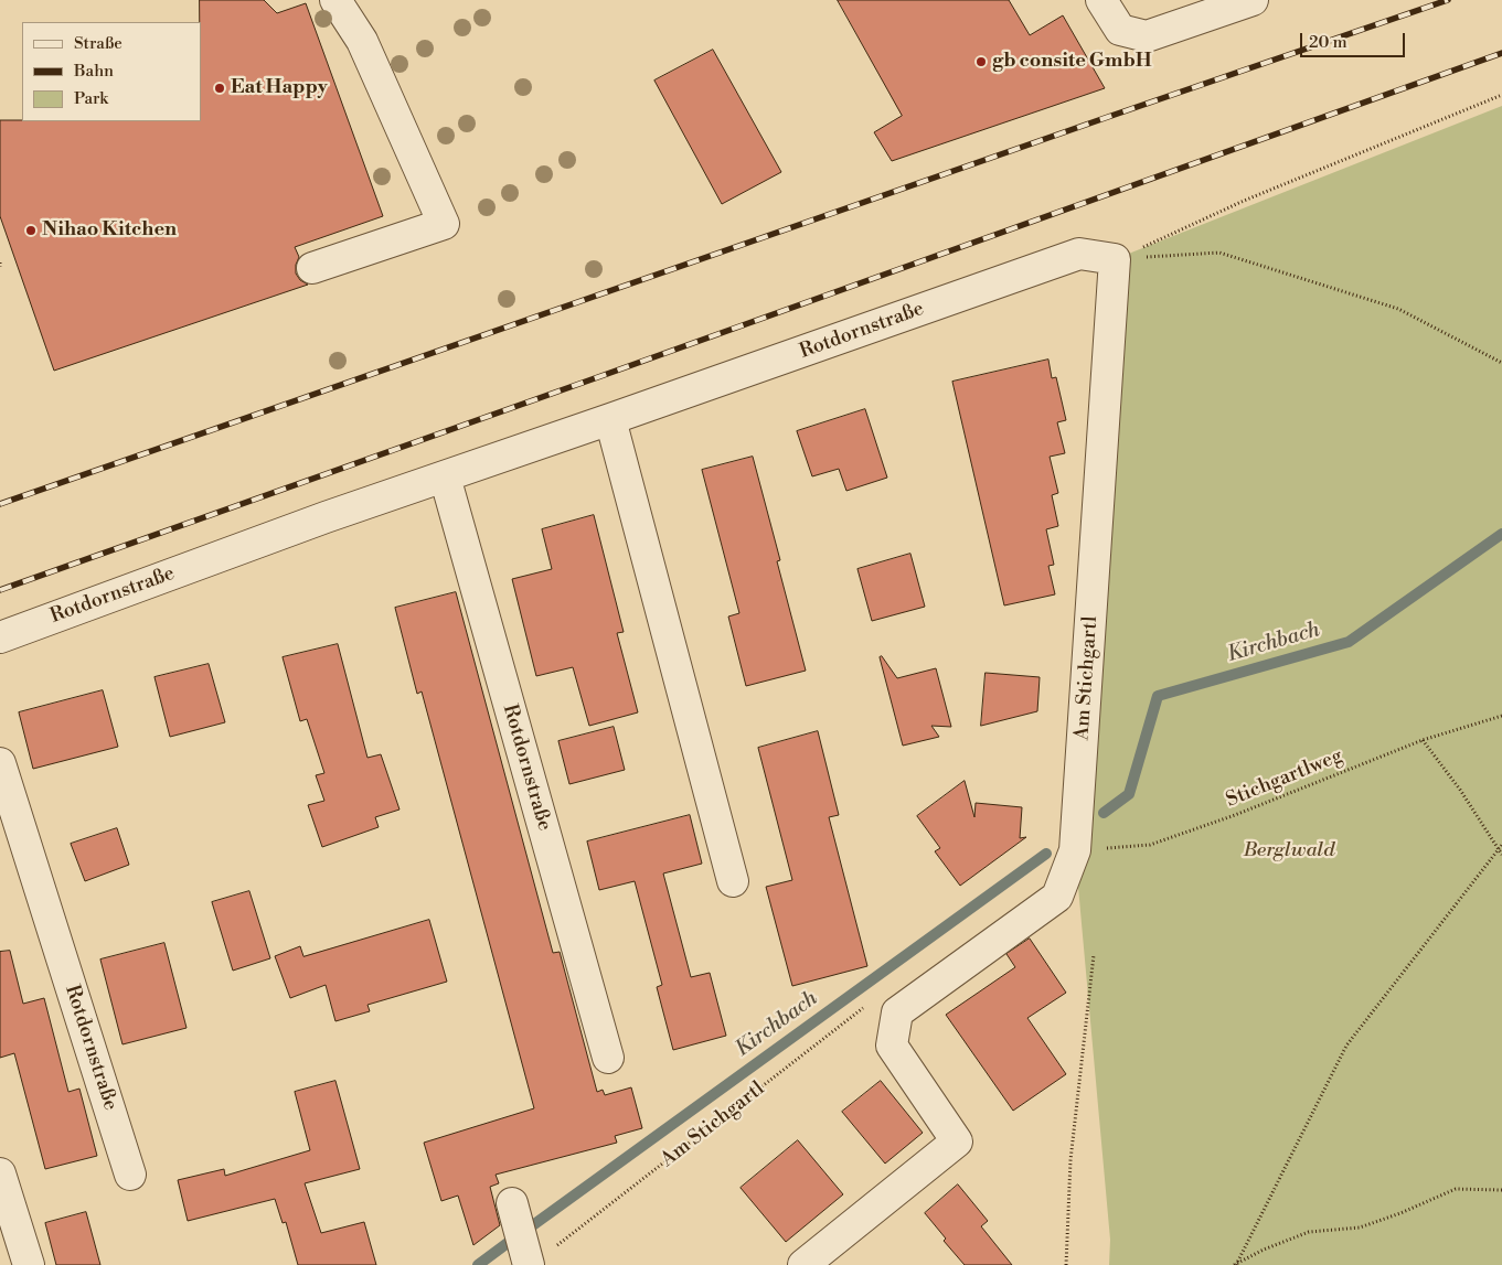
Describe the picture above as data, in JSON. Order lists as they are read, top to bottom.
{
  "streets": {
    "street": ["Rotdornstraße", "Am Stichgartl"],
    "path": ["Stichgartlweg"]
  },
  "crossings": [
    ["Rotdornstraße", "Am Stichgartl"],
    ["Am Stichgartl", "Stichgartlweg"]
  ],
  "water": ["Kirchbach"],
  "parks": ["Berglwald"],
  "places": ["gb consite GmbH", "Eat Happy", "Nihao Kitchen"],
  "legend": ["Straße", "Bahn", "Park"],
  "scale_bar": "20 m"
}
